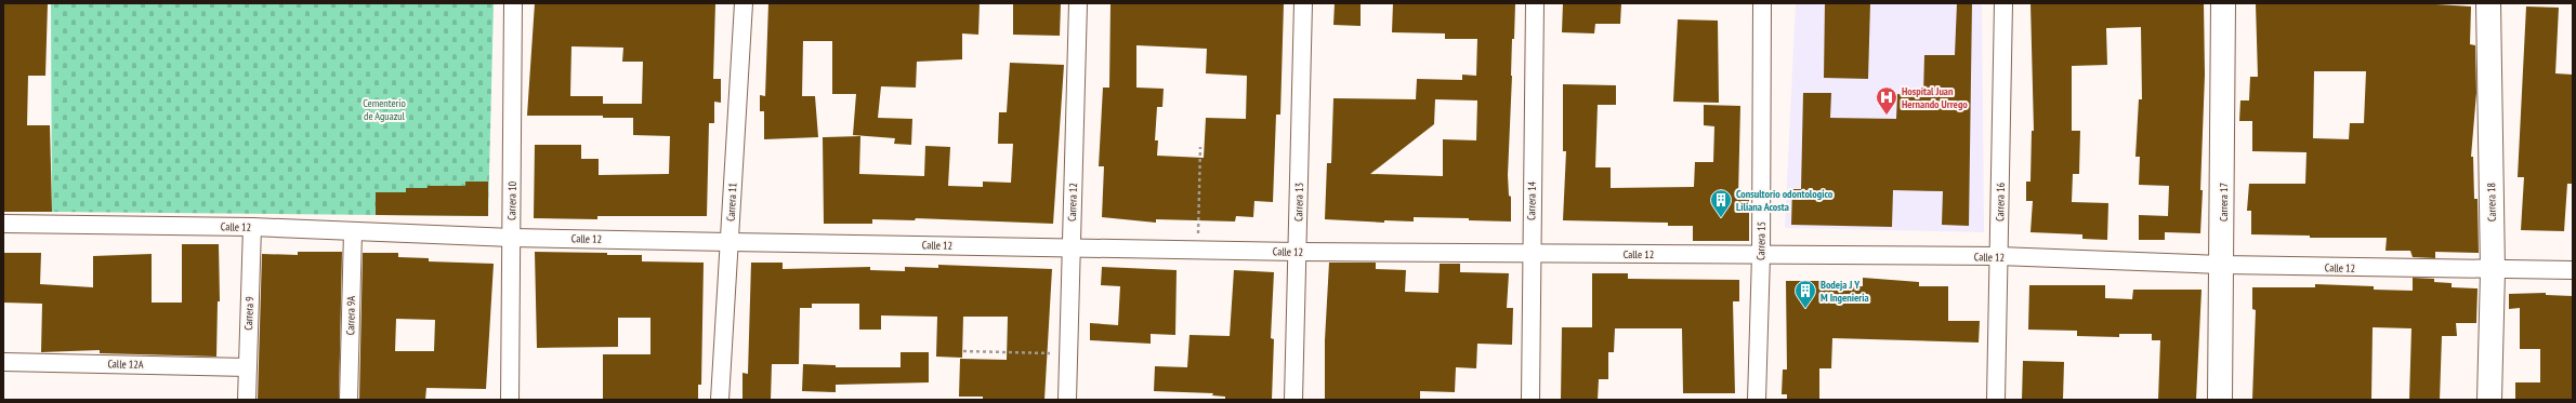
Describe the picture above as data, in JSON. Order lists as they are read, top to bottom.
{
  "streets": {
    "street": [
      "Carrera 10",
      "Carrera 14",
      "Carrera 11",
      "Carrera 12",
      "Carrera 13",
      "Carrera 16",
      "Carrera 17",
      "Carrera 18",
      "Calle 12",
      "Carrera 15",
      "Carrera 9",
      "Carrera 9A",
      "Calle 12A"
    ]
  },
  "crossings": [
    ["Carrera 10", "Calle 12"],
    ["Carrera 14", "Calle 12"],
    ["Carrera 11", "Calle 12"],
    ["Carrera 12", "Calle 12"],
    ["Carrera 13", "Calle 12"],
    ["Carrera 16", "Calle 12"],
    ["Carrera 17", "Calle 12"],
    ["Carrera 18", "Calle 12"],
    ["Calle 12", "Carrera 15"],
    ["Calle 12", "Carrera 9"],
    ["Calle 12", "Carrera 9A"],
    ["Carrera 9", "Calle 12A"]
  ],
  "parks": ["Cementerio de Aguazul"],
  "places": {
    "hospital": ["Hospital Juan Hernando Urrego"],
    "building": ["Consultorio odontologico Liliana Acosta", "Bodeja J Y M Ingenieria"]
  }
}
